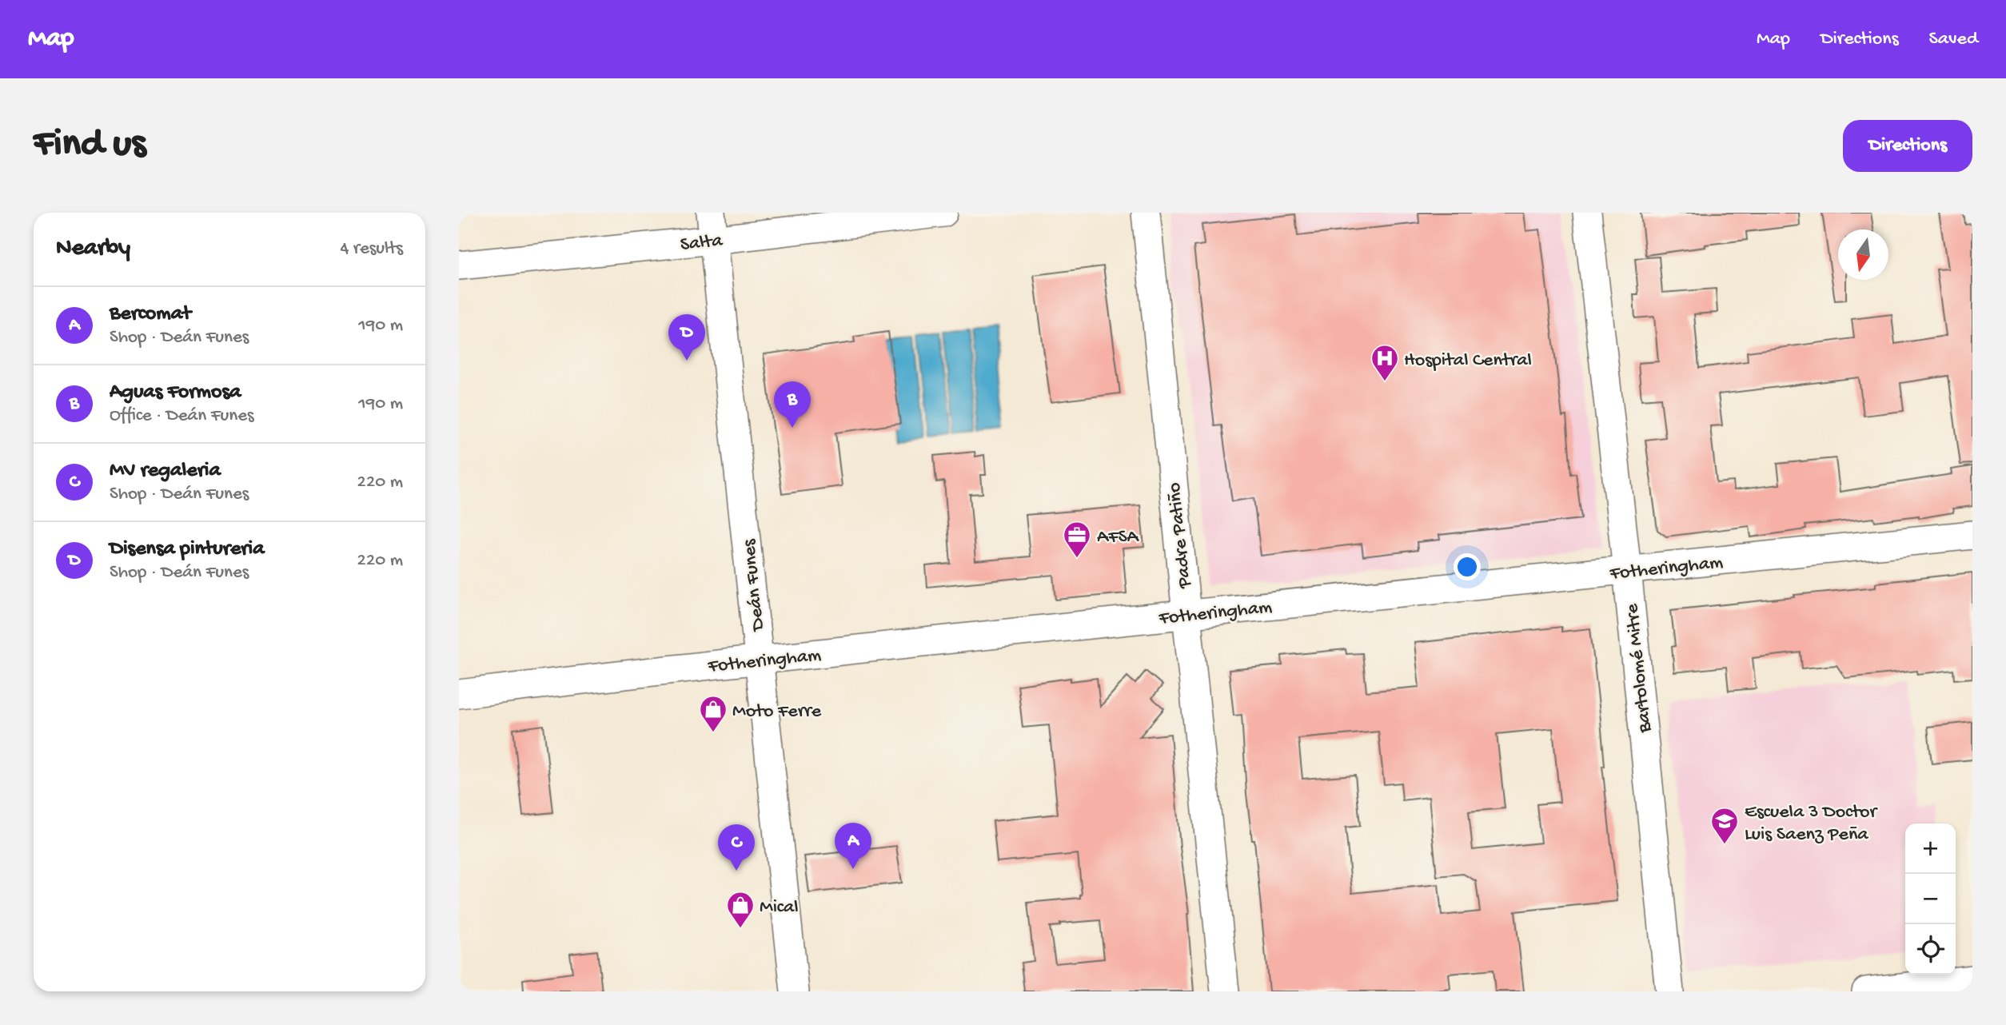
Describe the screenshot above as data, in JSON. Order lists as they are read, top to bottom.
{
  "streets": {
    "street": [
      "Salta",
      "Padre Patiño",
      "Fotheringham",
      "Deán Funes",
      "Bartolomé Mitre"
    ]
  },
  "crossings": [
    ["Salta", "Deán Funes"],
    ["Padre Patiño", "Fotheringham"],
    ["Fotheringham", "Deán Funes"],
    ["Fotheringham", "Bartolomé Mitre"]
  ],
  "places": {
    "hospital": ["Hospital Central"],
    "office": ["AFSA"],
    "shop": ["Moto Ferre", "Mical"],
    "school or university": ["Escuela 3 Doctor Luis Saenz Peña"]
  },
  "north": "bottom",
  "page": {
    "header": "Map",
    "nav": ["Map", "Directions", "Saved"],
    "buttons": "Directions",
    "title": "Find us",
    "heading": ["Nearby", "4 results"],
    "list": [
      {
        "mark": "A",
        "name": "Bercomat",
        "note": "Shop · Deán Funes",
        "value": "190 m"
      },
      {
        "mark": "B",
        "name": "Aguas Formosa",
        "note": "Office · Deán Funes",
        "value": "190 m"
      },
      {
        "mark": "C",
        "name": "MV regaleria",
        "note": "Shop · Deán Funes",
        "value": "220 m"
      },
      {
        "mark": "D",
        "name": "Disensa pintureria",
        "note": "Shop · Deán Funes",
        "value": "220 m"
      }
    ],
    "pins": [
      "D",
      "B",
      "A",
      "C"
    ],
    "map_buttons": ["+", "−"]
  }
}
